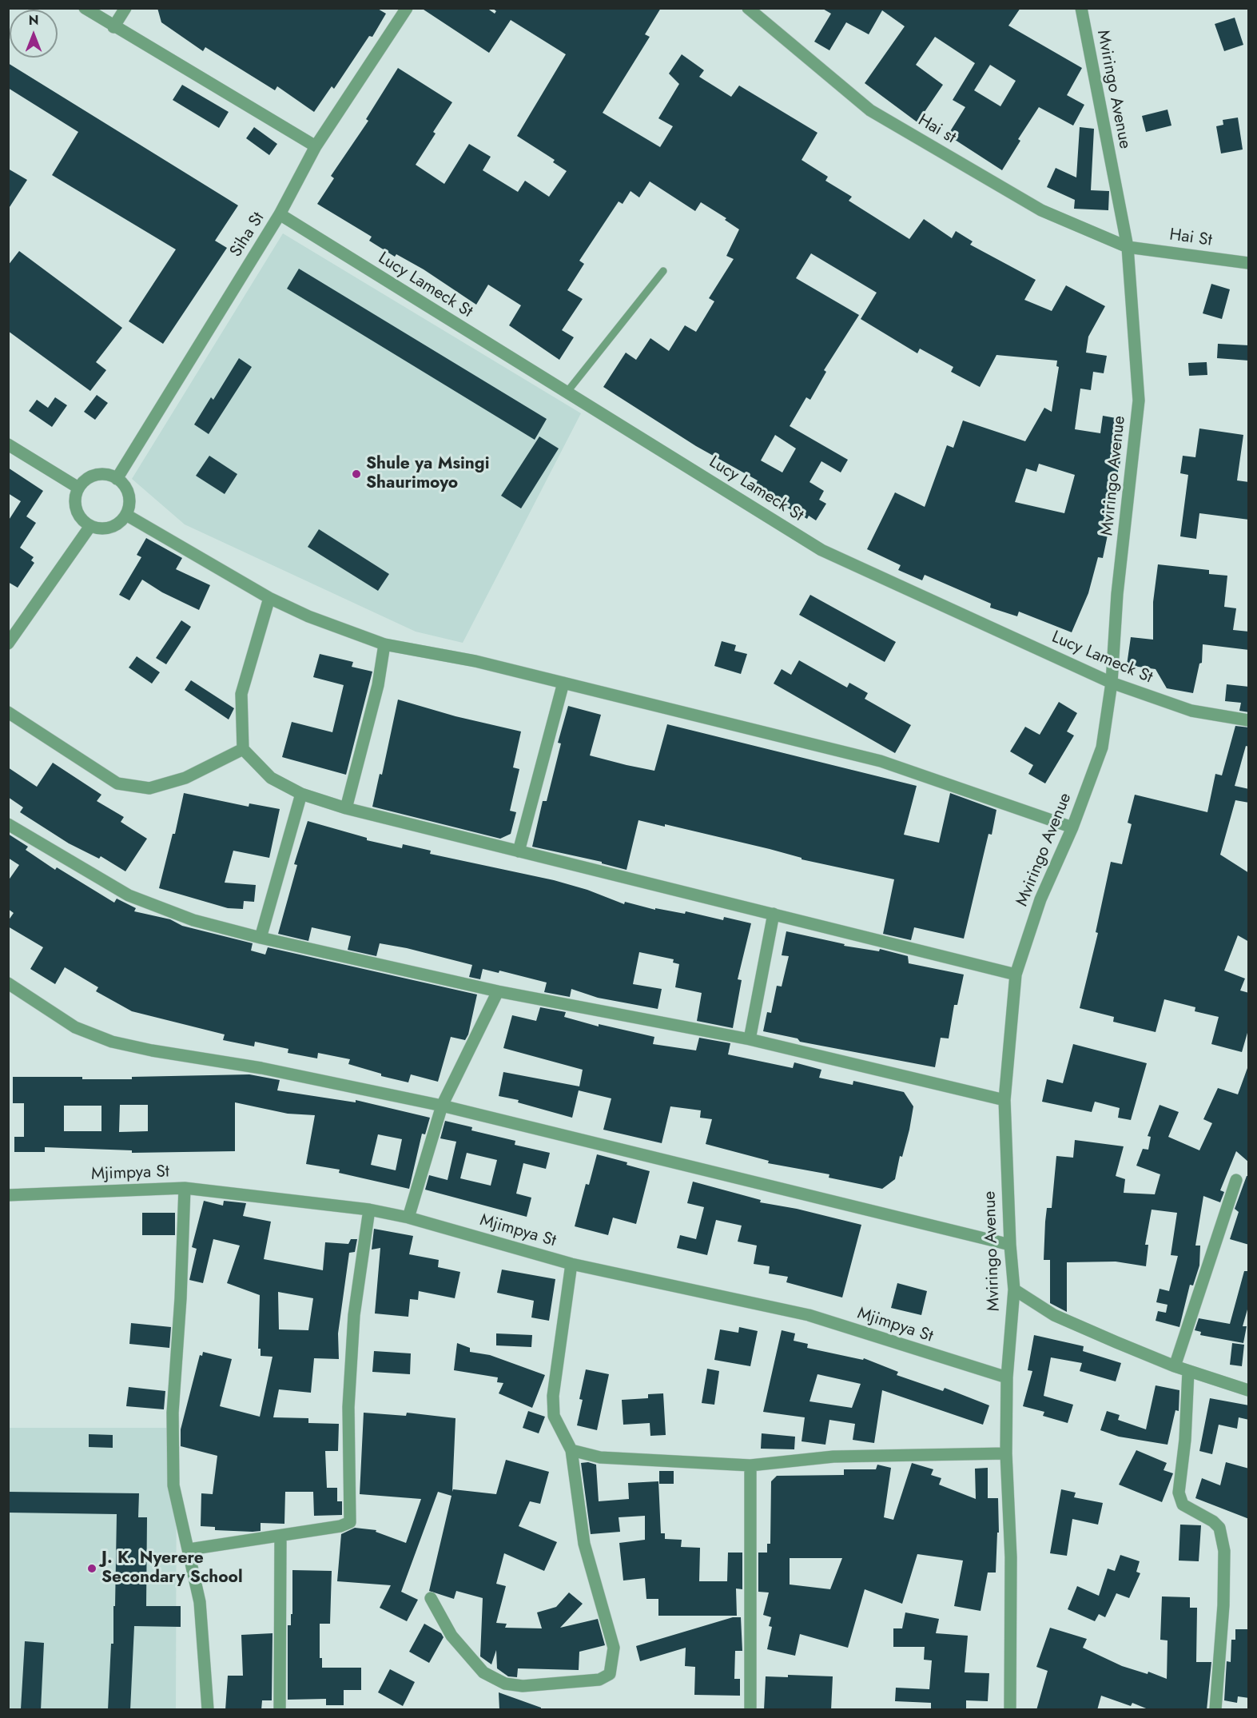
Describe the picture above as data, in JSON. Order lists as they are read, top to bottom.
{
  "streets": {
    "street": [
      "Mviringo Avenue",
      "Hai st",
      "Siha St",
      "Hai St",
      "Lucy Lameck St",
      "Mjimpya St"
    ]
  },
  "crossings": [
    ["Mviringo Avenue", "Hai st"],
    ["Mviringo Avenue", "Hai St"],
    ["Mviringo Avenue", "Lucy Lameck St"],
    ["Mviringo Avenue", "Mjimpya St"],
    ["Hai st", "Hai St"],
    ["Siha St", "Lucy Lameck St"]
  ],
  "places": ["Shule ya Msingi Shaurimoyo", "J. K. Nyerere Secondary School"],
  "north": "top"
}
